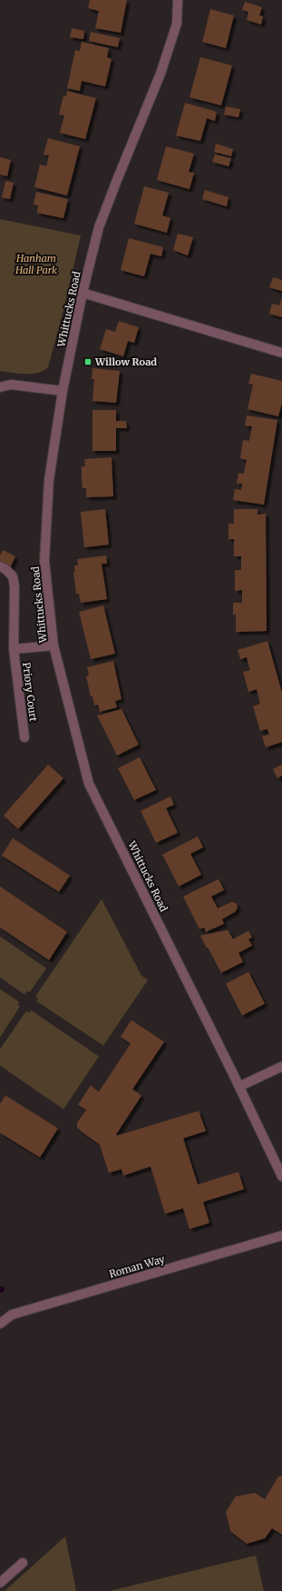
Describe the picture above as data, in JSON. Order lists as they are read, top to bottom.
{
  "streets": {
    "street": ["Whittucks Road", "Priory Court", "Roman Way"]
  },
  "crossings": [
    ["Whittucks Road", "Priory Court"]
  ],
  "parks": ["Hanham Hall Park"],
  "places": {
    "transit": ["Willow Road"]
  }
}
